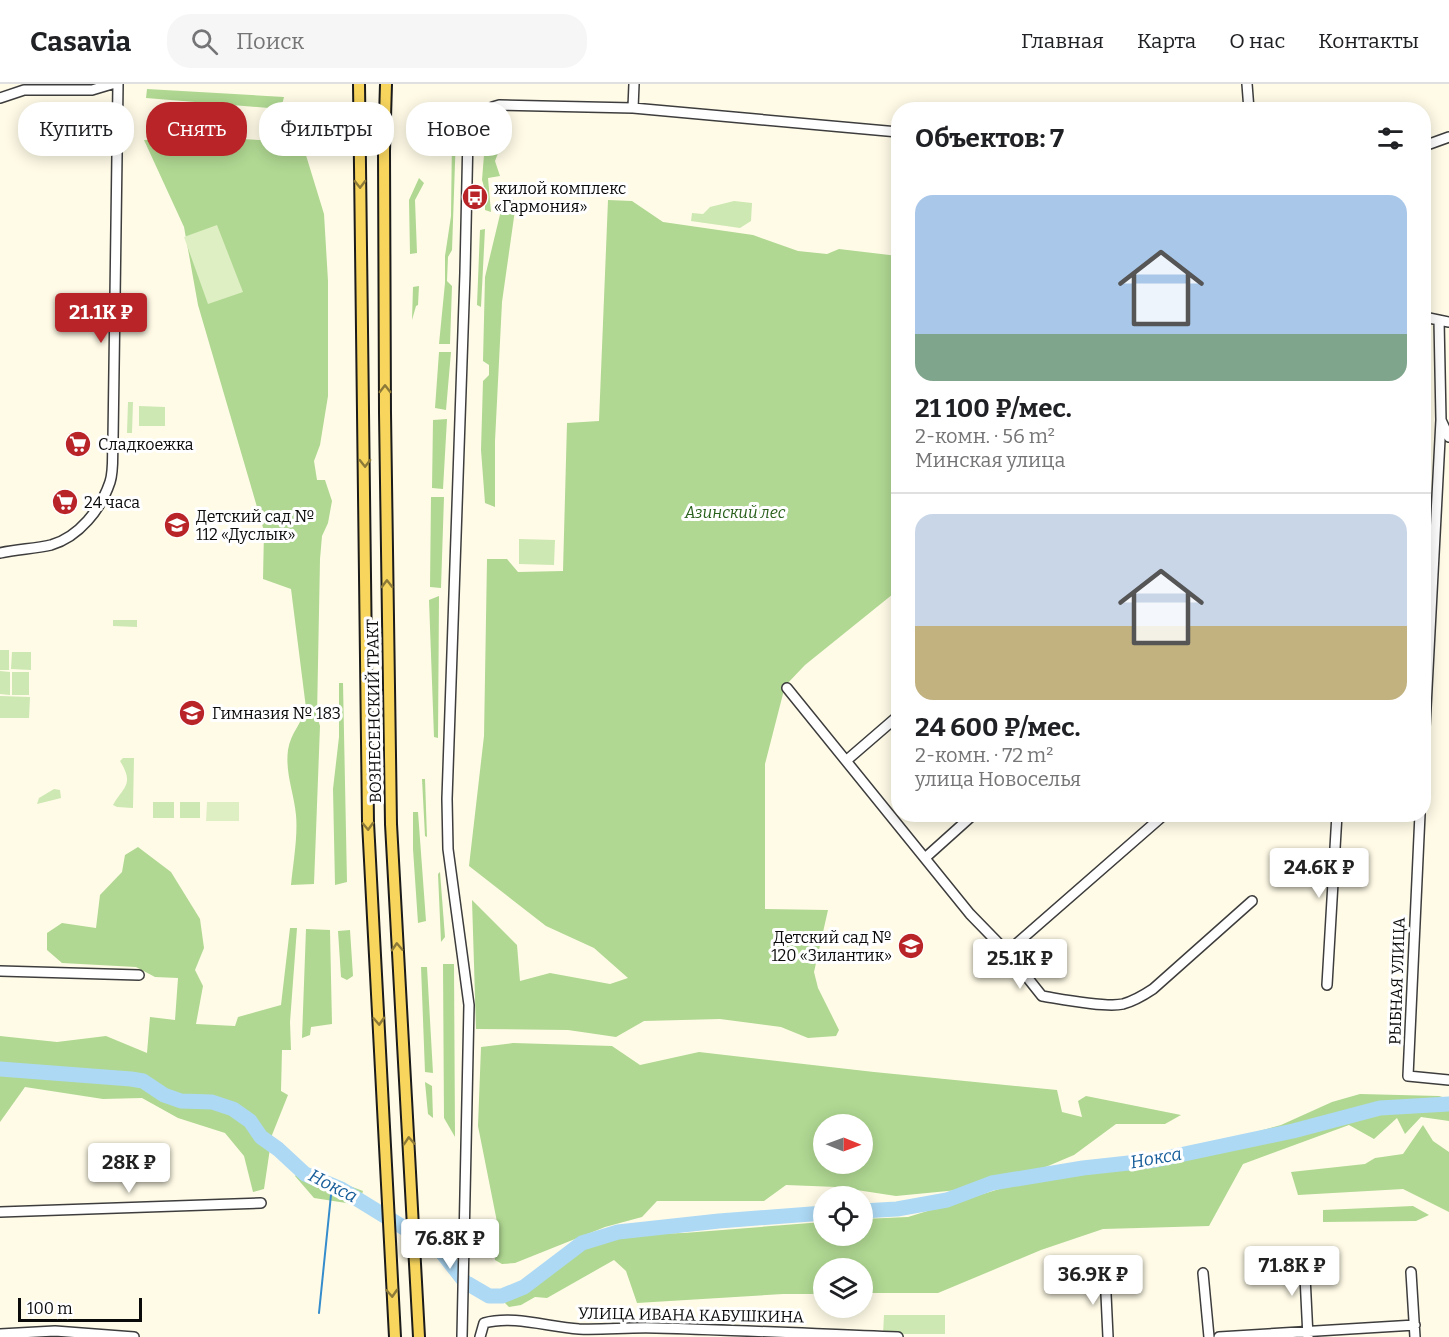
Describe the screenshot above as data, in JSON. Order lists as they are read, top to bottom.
{
  "streets": {
    "main road": ["ВОЗНЕСЕНСКИЙ ТРАКТ"],
    "street": ["РЫБНАЯ УЛИЦА", "УЛИЦА ИВАНА КАБУШКИНА"]
  },
  "water": ["Нокса"],
  "parks": ["Азинский лес"],
  "places": {
    "bus stop": ["жилой комплекс «Гармония»"],
    "supermarket": ["Сладкоежка", "24 часа"],
    "school or university": ["Детский сад № 112 «Дуслык»", "Гимназия № 183", "Детский сад № 120 «Зилантик»"]
  },
  "scale_bar": "100 m",
  "north": "right",
  "page": {
    "header": "Casavia",
    "search": "Поиск",
    "nav": [
      "Главная",
      "Карта",
      "О нас",
      "Контакты"
    ],
    "chip": [
      "Купить",
      "Снять",
      "Фильтры",
      "Новое"
    ],
    "heading": "Объектов: 7",
    "list": [
      {
        "name": "21 100 ₽/мес.",
        "note": "2-комн. · 56 m² · Минская улица"
      },
      {
        "name": "24 600 ₽/мес.",
        "note": "2-комн. · 72 m² · улица Новоселья"
      }
    ],
    "price": [
      "21.1K ₽",
      "24.6K ₽",
      "25.1K ₽",
      "28K ₽",
      "76.8K ₽",
      "71.8K ₽",
      "36.9K ₽"
    ],
    "scale": "100 m"
  }
}
